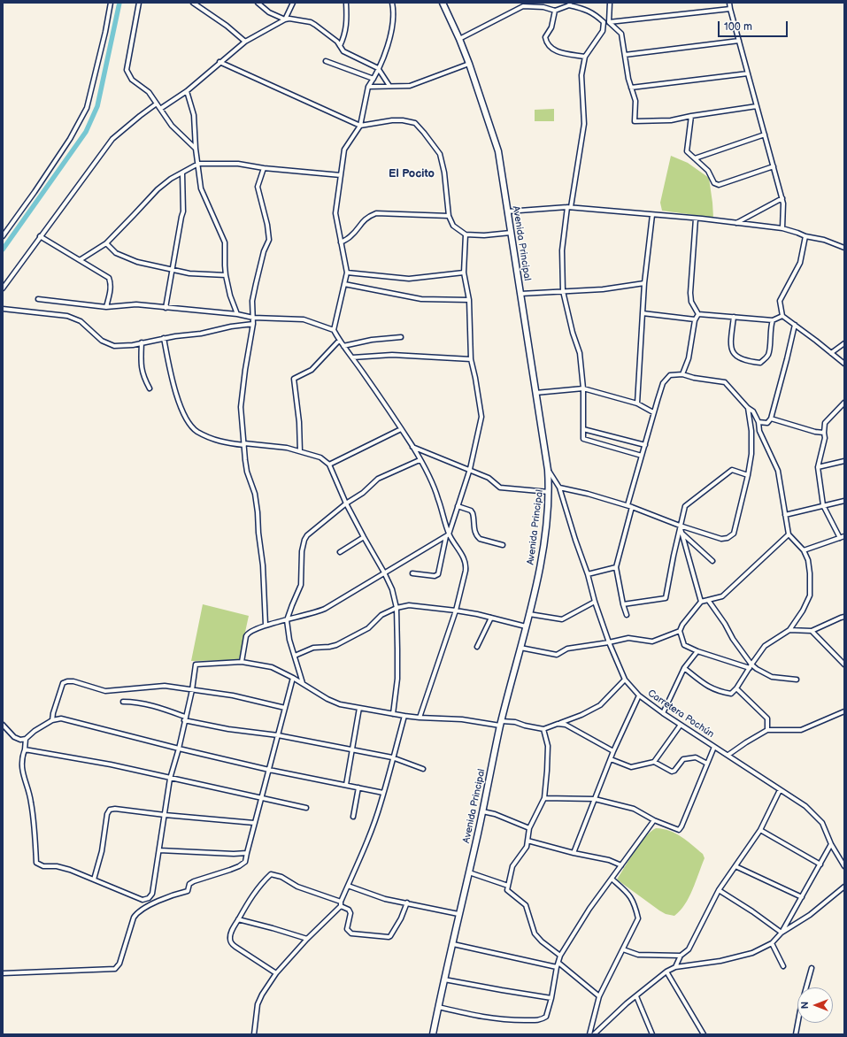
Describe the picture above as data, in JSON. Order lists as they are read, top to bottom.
{
  "streets": {
    "main road": ["Avenida Principal"],
    "street": ["Carretera Pochún"]
  },
  "crossings": [
    ["Avenida Principal", "Carretera Pochún"]
  ],
  "districts": ["El Pocito"],
  "scale_bar": "100 m",
  "north": "left"
}
